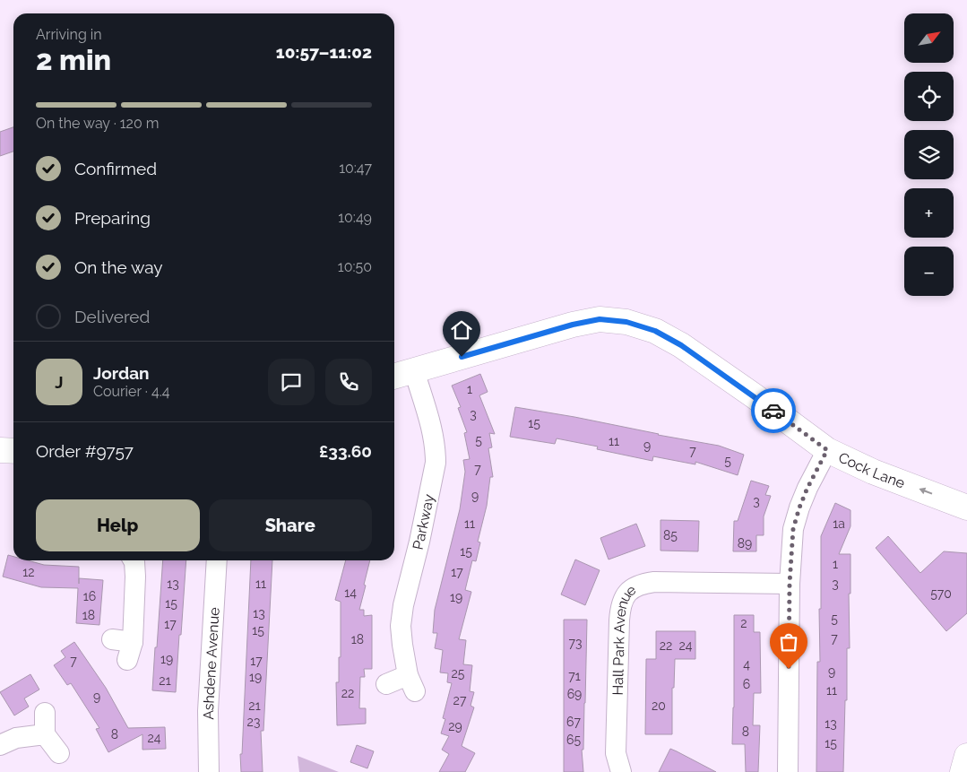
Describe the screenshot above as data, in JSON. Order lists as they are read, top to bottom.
{
  "streets": {
    "main road": ["Cock Lane"],
    "street": ["Parkway", "Hall Park Avenue", "Ashdene Avenue"]
  },
  "crossings": [
    ["Cock Lane", "Parkway"]
  ],
  "house_numbers": [
    "1",
    "3",
    "15",
    "5",
    "11",
    "9",
    "7",
    "5",
    "7",
    "9",
    "3",
    "11",
    "1a",
    "85",
    "89",
    "15",
    "1",
    "12",
    "17",
    "13",
    "11",
    "3",
    "14",
    "570",
    "16",
    "19",
    "15",
    "13",
    "18",
    "5",
    "2",
    "17",
    "15",
    "7",
    "18",
    "73",
    "22",
    "24",
    "19",
    "7",
    "17",
    "4",
    "9",
    "25",
    "71",
    "19",
    "21",
    "6",
    "11",
    "22",
    "69",
    "9",
    "27",
    "21",
    "20",
    "23",
    "67",
    "13",
    "29",
    "8",
    "8",
    "24",
    "65",
    "15"
  ],
  "north": "top right",
  "page": {
    "map_buttons": ["+", "−"],
    "heading": ["2 min", "Arriving in", "10:57–11:02"],
    "panel": [
      "Jordan",
      "Courier · 4.4",
      "Order #9757",
      "£33.60"
    ],
    "bar": "On the way · 120 m",
    "list": [
      ["Confirmed", "10:47"],
      ["Preparing", "10:49"],
      ["On the way", "10:50"],
      "Delivered"
    ],
    "round": "J",
    "buttons": ["Help", "Share"]
  }
}
